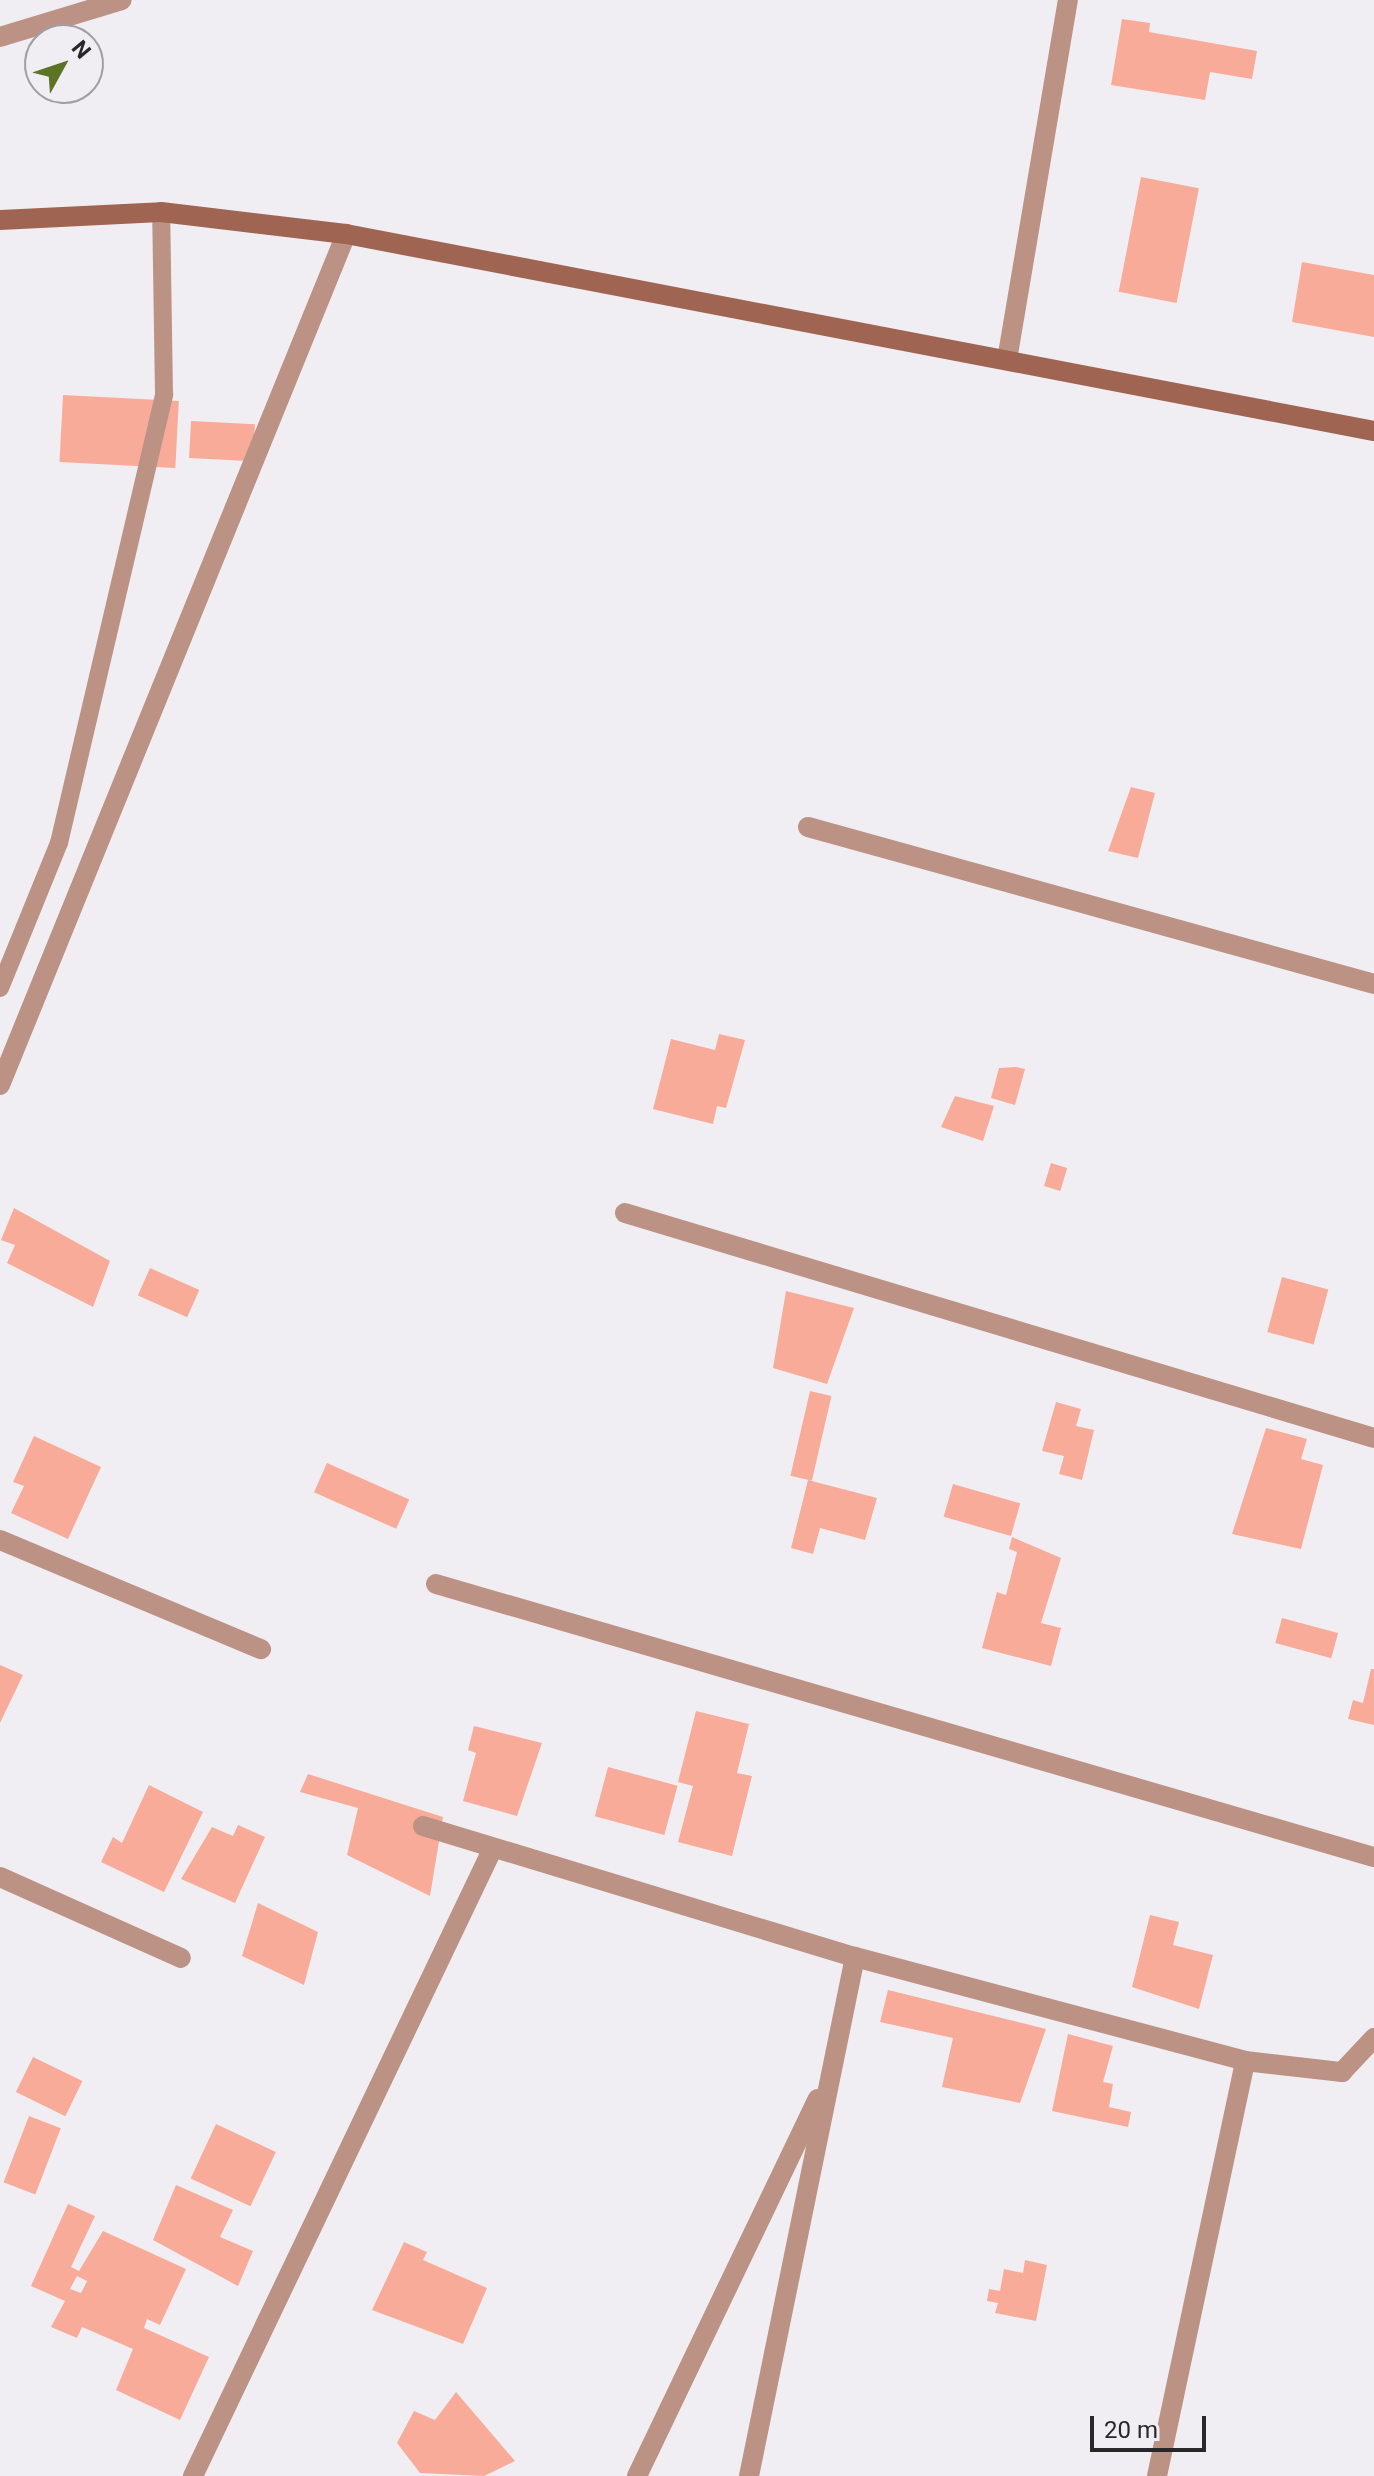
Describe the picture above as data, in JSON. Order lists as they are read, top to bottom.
{
  "scale_bar": "20 m",
  "north": "top right"
}
